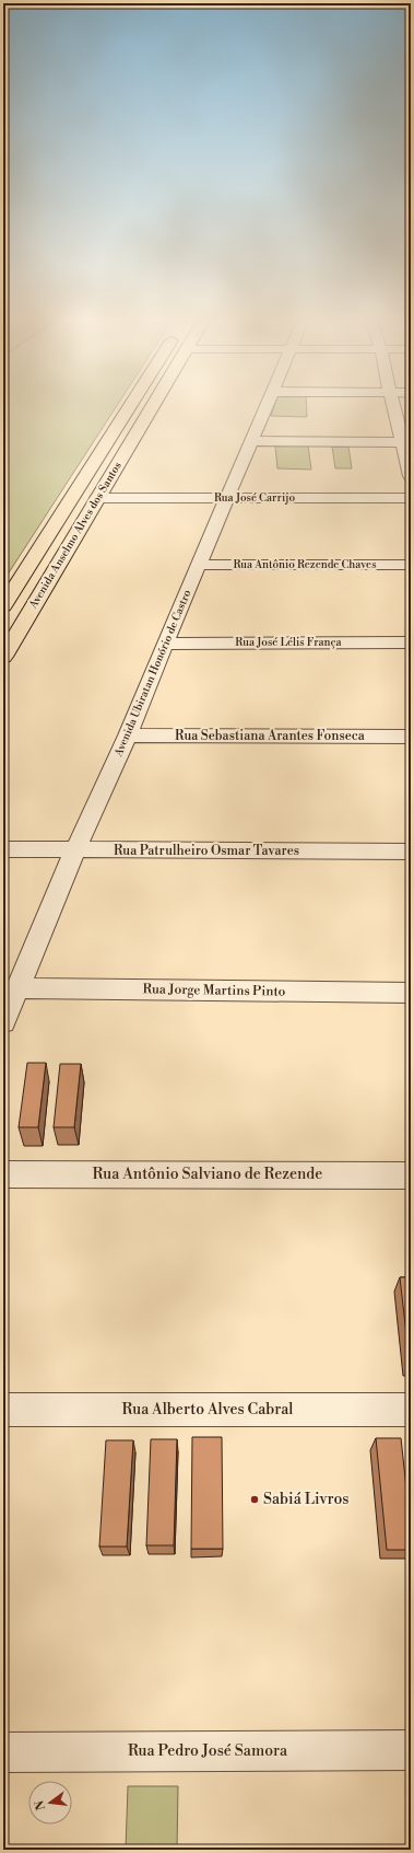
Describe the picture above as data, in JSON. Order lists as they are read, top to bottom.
{
  "streets": {
    "main road": ["Avenida Anselmo Alves dos Santos"],
    "street": [
      "Rua José Carrijo",
      "Rua Antônio Rezende Chaves",
      "Rua José Lélis França",
      "Avenida Ubiratan Honório de Castro",
      "Rua Sebastiana Arantes Fonseca",
      "Rua Patrulheiro Osmar Tavares",
      "Rua Jorge Martins Pinto",
      "Rua Antônio Salviano de Rezende",
      "Rua Alberto Alves Cabral",
      "Rua Pedro José Samora"
    ]
  },
  "crossings": [
    ["Rua José Carrijo", "Avenida Anselmo Alves dos Santos"],
    ["Rua José Carrijo", "Avenida Ubiratan Honório de Castro"],
    ["Rua Antônio Rezende Chaves", "Avenida Ubiratan Honório de Castro"],
    ["Rua José Lélis França", "Avenida Ubiratan Honório de Castro"],
    ["Avenida Ubiratan Honório de Castro", "Rua Sebastiana Arantes Fonseca"],
    ["Avenida Ubiratan Honório de Castro", "Rua Patrulheiro Osmar Tavares"],
    ["Avenida Ubiratan Honório de Castro", "Rua Jorge Martins Pinto"]
  ],
  "places": ["Sabiá Livros"],
  "north": "left"
}
